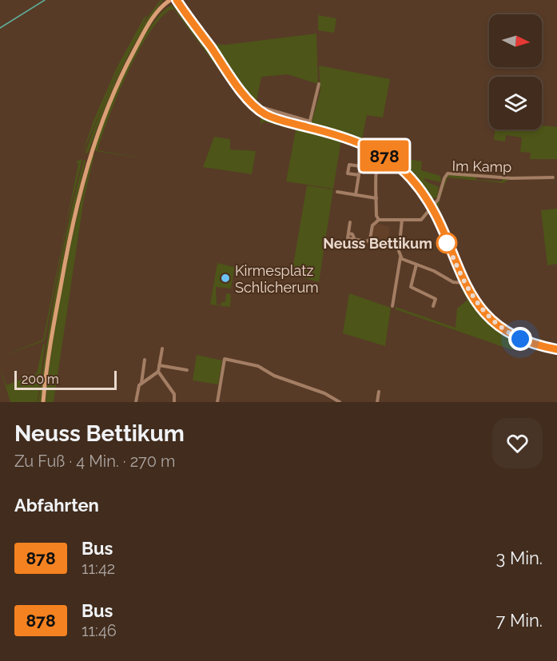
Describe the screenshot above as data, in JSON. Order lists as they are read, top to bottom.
{
  "streets": {
    "street": ["Im Kamp"]
  },
  "places": ["Neuss Bettikum", "Kirmesplatz Schlicherum"],
  "lines": ["bus line 878"],
  "scale_bar": "200 m",
  "north": "right",
  "page": {
    "on_map": "878",
    "scale": "200 m",
    "heading": [
      ["Neuss Bettikum", "Zu Fuß · 4 Min. · 270 m"],
      "Abfahrten"
    ],
    "list": [
      {
        "mark": "878",
        "name": "Bus",
        "note": "11:42",
        "value": "3 Min."
      },
      {
        "mark": "878",
        "name": "Bus",
        "note": "11:46",
        "value": "7 Min."
      }
    ]
  }
}
